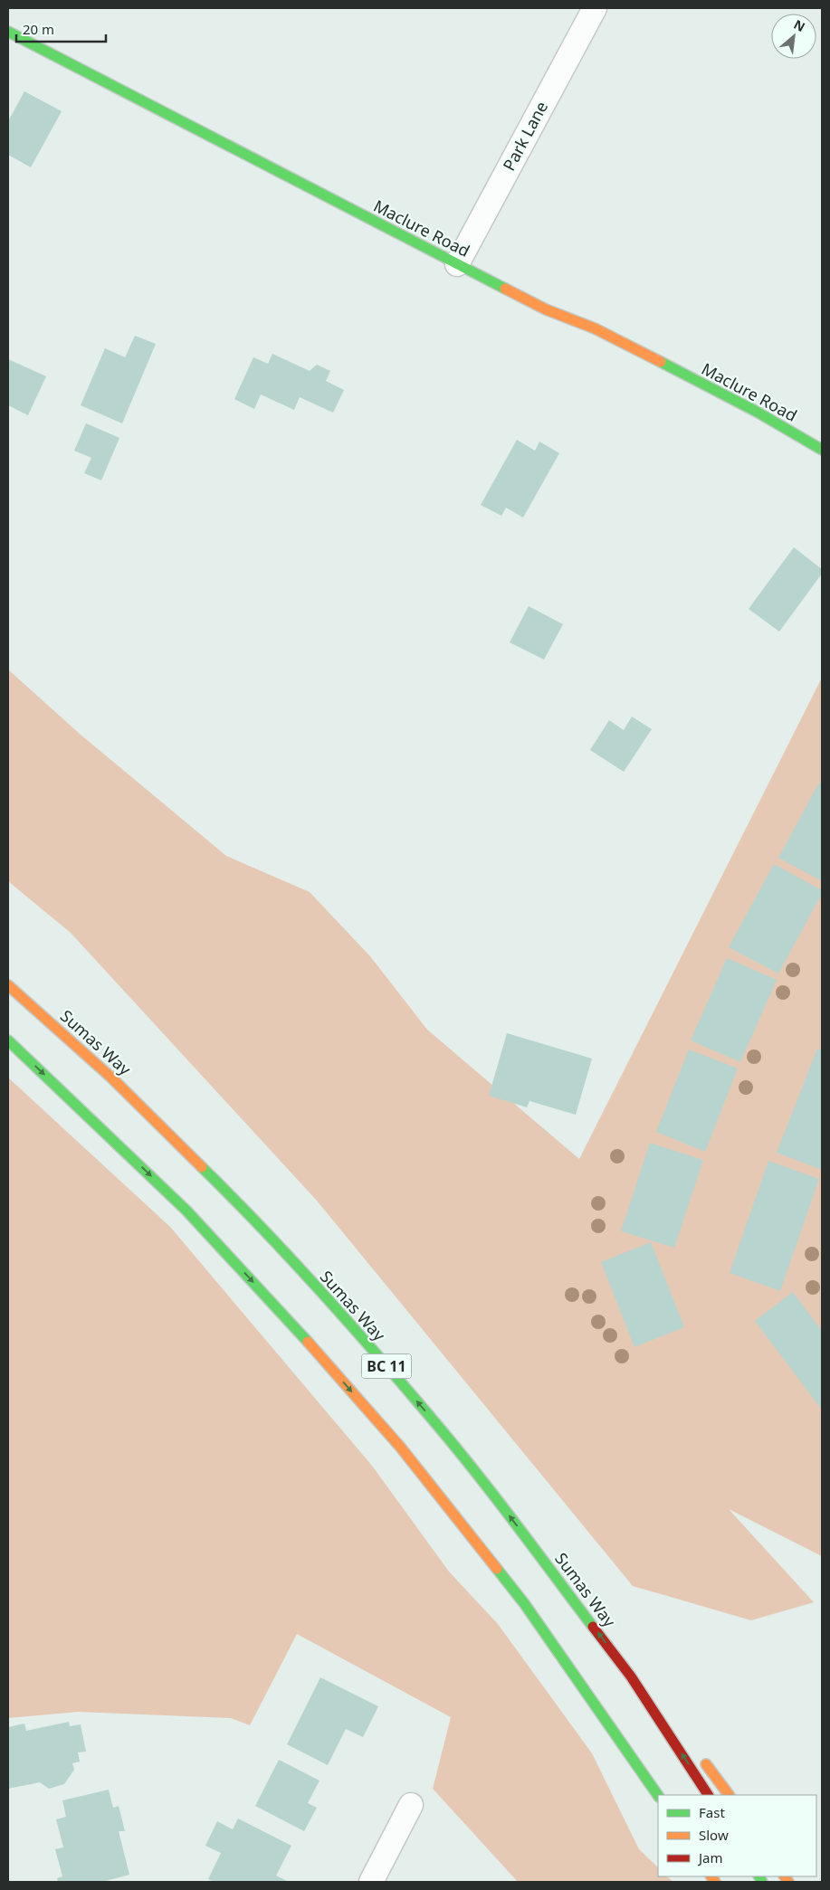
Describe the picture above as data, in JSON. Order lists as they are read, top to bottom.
{
  "streets": {
    "main road": ["Maclure Road", "Sumas Way", "BC 11"],
    "street": ["Park Lane"]
  },
  "crossings": [
    ["Park Lane", "Maclure Road"]
  ],
  "legend": ["Fast", "Slow", "Jam"],
  "scale_bar": "20 m",
  "north": "top right"
}
